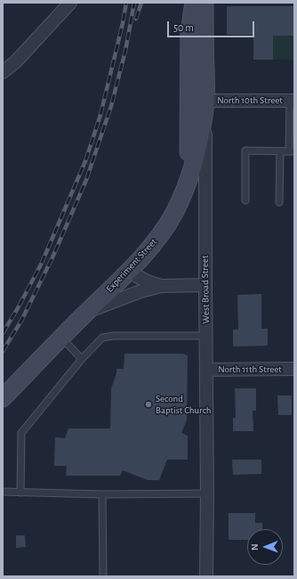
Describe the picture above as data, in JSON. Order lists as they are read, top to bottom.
{
  "streets": {
    "main road": ["Experiment Street", "West Broad Street"],
    "street": ["North 10th Street", "North 11th Street"]
  },
  "crossings": [
    ["North 10th Street", "Experiment Street"],
    ["North 10th Street", "West Broad Street"],
    ["Experiment Street", "West Broad Street"],
    ["West Broad Street", "North 11th Street"]
  ],
  "places": ["Second Baptist Church"],
  "scale_bar": "50 m",
  "north": "left"
}
